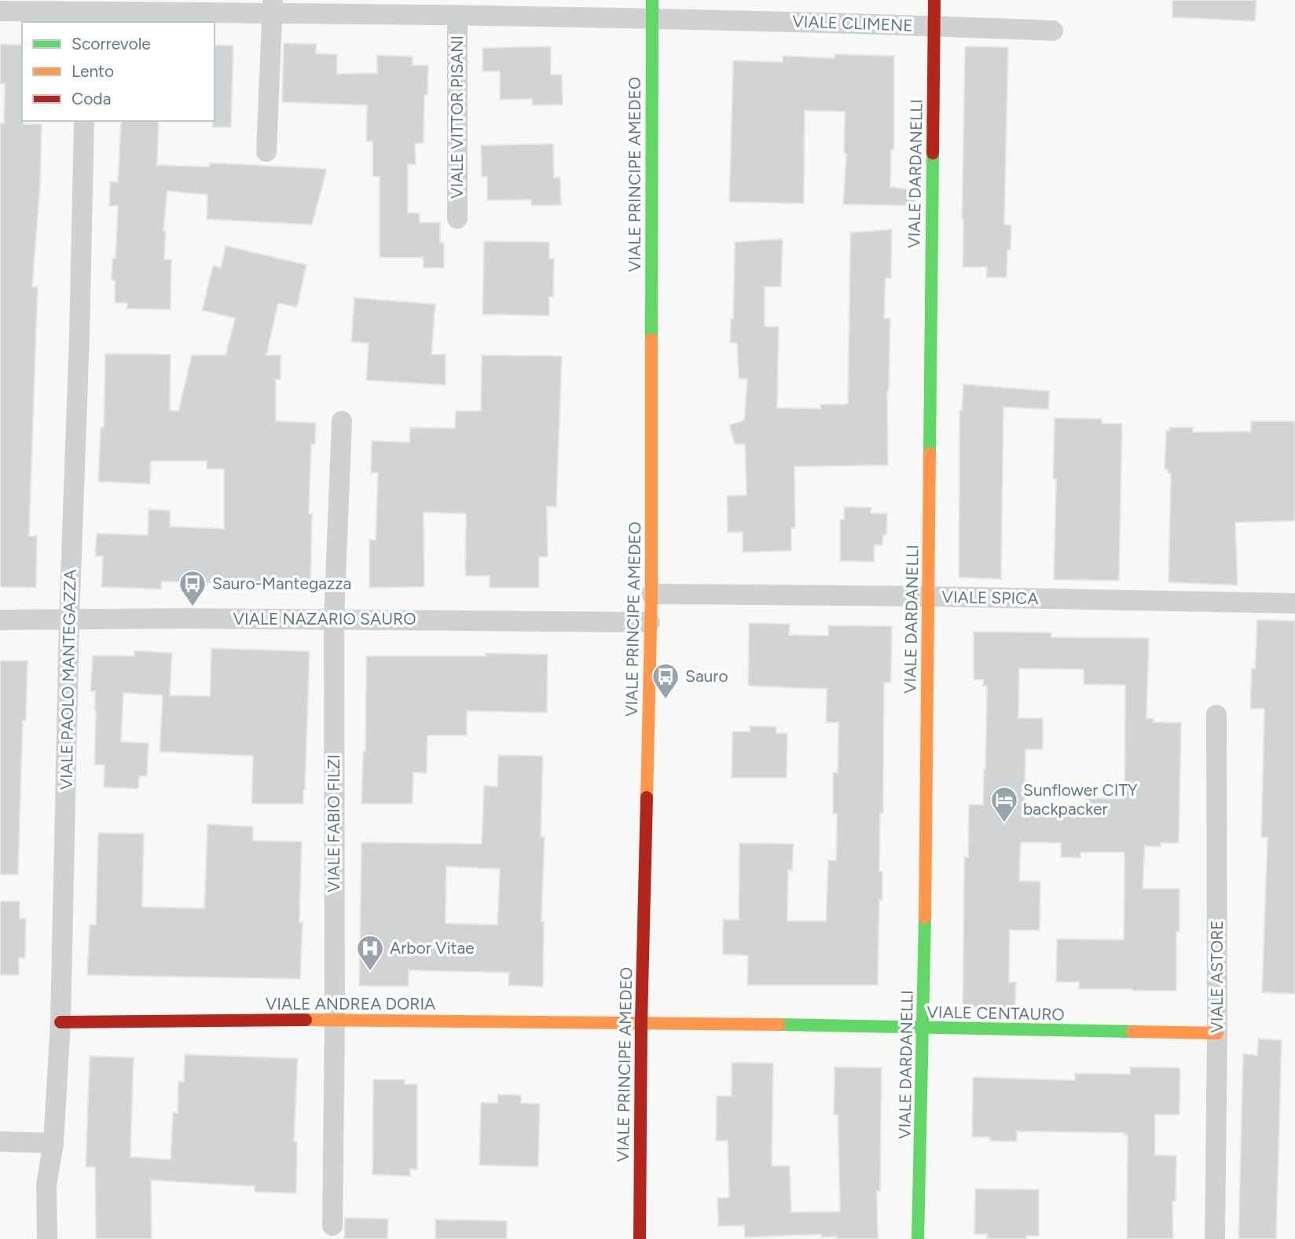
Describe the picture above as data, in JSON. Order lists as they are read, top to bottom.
{
  "streets": {
    "street": [
      "VIALE CLIMENE",
      "VIALE VITTOR PISANI",
      "VIALE DARDANELLI",
      "VIALE PRINCIPE AMEDEO",
      "VIALE SPICA",
      "VIALE NAZARIO SAURO",
      "VIALE PAOLO MANTEGAZZA",
      "VIALE FABIO FILZI",
      "VIALE ASTORE",
      "VIALE ANDREA DORIA",
      "VIALE CENTAURO"
    ]
  },
  "crossings": [
    ["VIALE CLIMENE", "VIALE VITTOR PISANI"],
    ["VIALE CLIMENE", "VIALE DARDANELLI"],
    ["VIALE CLIMENE", "VIALE PRINCIPE AMEDEO"],
    ["VIALE VITTOR PISANI", "VIALE PRINCIPE AMEDEO"],
    ["VIALE DARDANELLI", "VIALE SPICA"],
    ["VIALE DARDANELLI", "VIALE CENTAURO"],
    ["VIALE PRINCIPE AMEDEO", "VIALE SPICA"],
    ["VIALE PRINCIPE AMEDEO", "VIALE NAZARIO SAURO"],
    ["VIALE PRINCIPE AMEDEO", "VIALE ANDREA DORIA"],
    ["VIALE PRINCIPE AMEDEO", "VIALE CENTAURO"],
    ["VIALE NAZARIO SAURO", "VIALE PAOLO MANTEGAZZA"],
    ["VIALE NAZARIO SAURO", "VIALE FABIO FILZI"],
    ["VIALE PAOLO MANTEGAZZA", "VIALE ANDREA DORIA"],
    ["VIALE FABIO FILZI", "VIALE ANDREA DORIA"],
    ["VIALE ASTORE", "VIALE CENTAURO"],
    ["VIALE ANDREA DORIA", "VIALE CENTAURO"]
  ],
  "places": {
    "bus stop": ["Sauro-Mantegazza", "Sauro"],
    "hotel": ["Sunflower CITY backpacker"],
    "hospital": ["Arbor Vitae"]
  },
  "legend": ["Scorrevole", "Lento", "Coda"]
}
